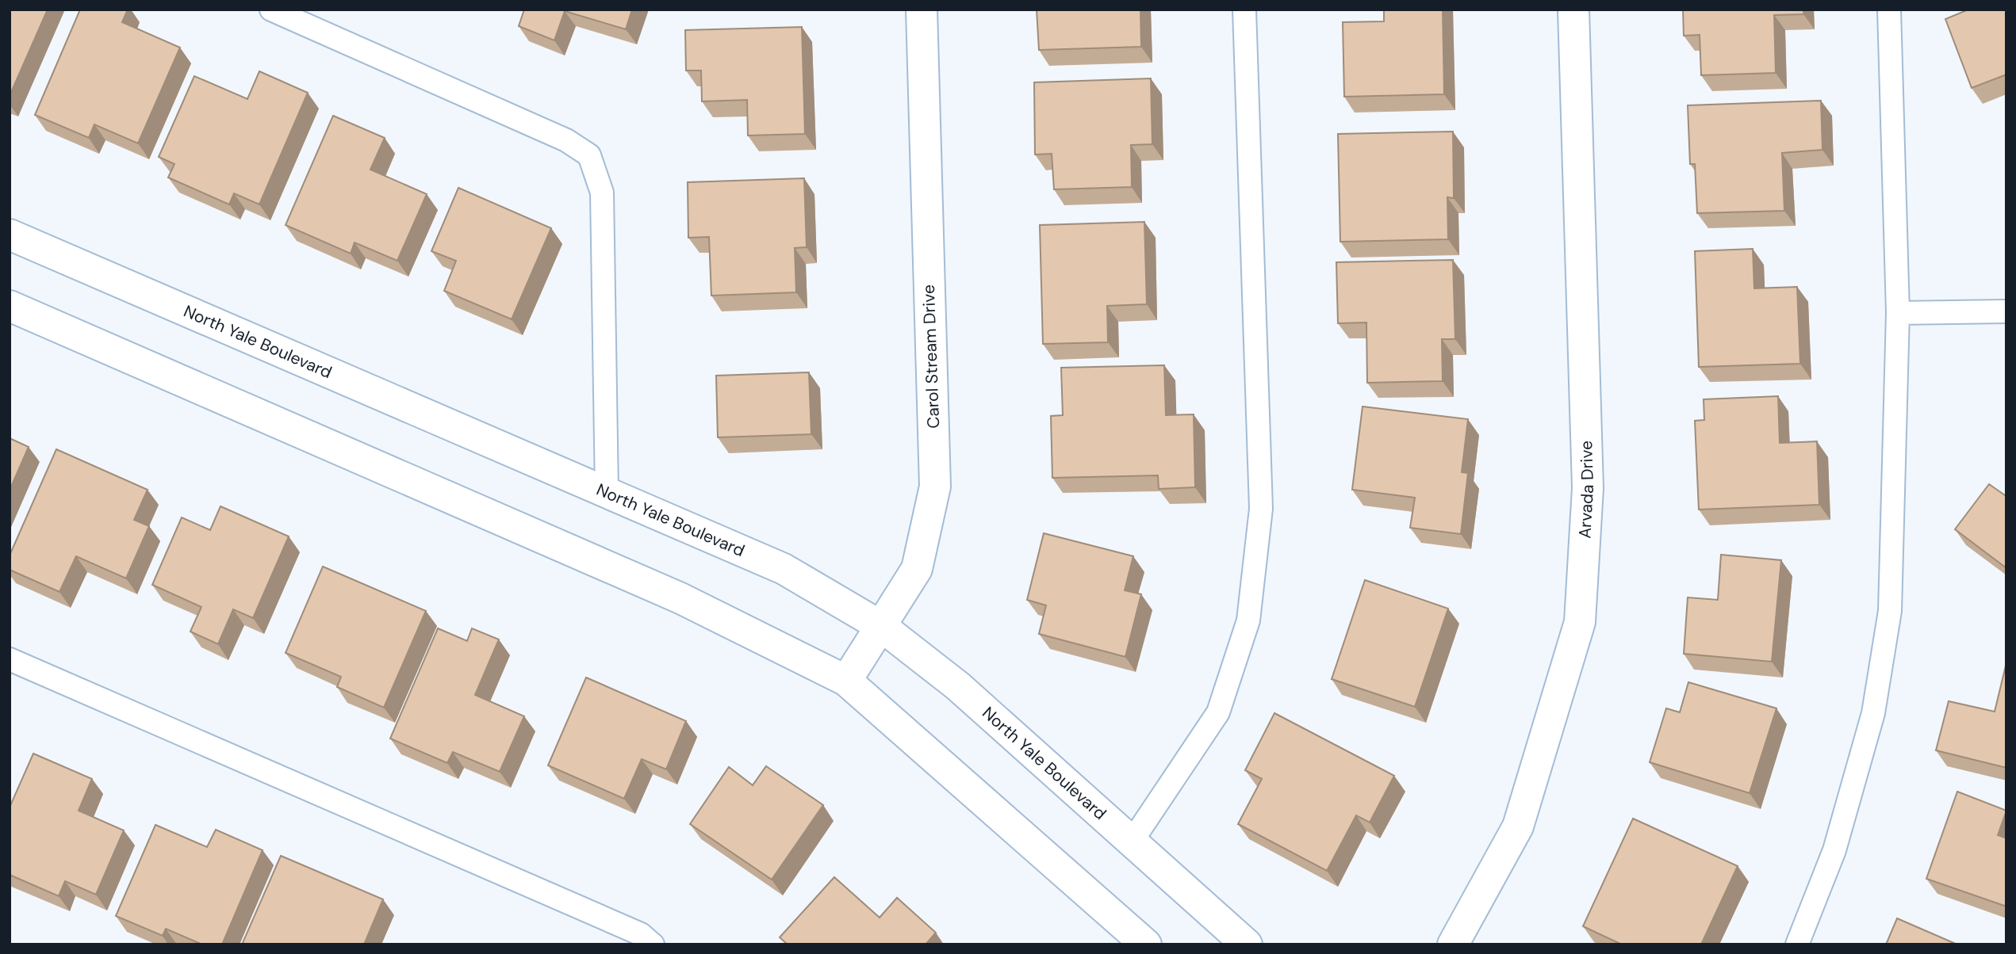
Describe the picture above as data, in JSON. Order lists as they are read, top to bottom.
{
  "streets": {
    "street": ["North Yale Boulevard", "Carol Stream Drive", "Arvada Drive"]
  },
  "crossings": [
    ["North Yale Boulevard", "Carol Stream Drive"]
  ]
}
